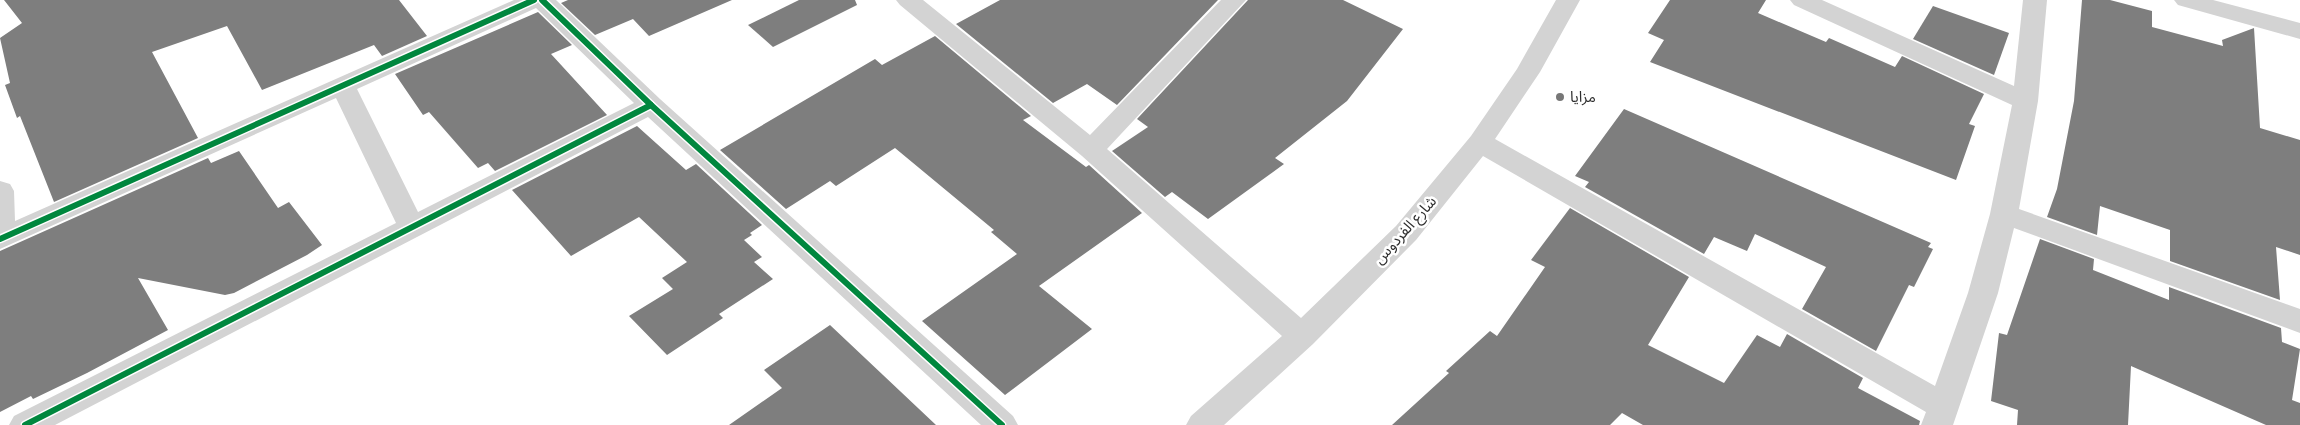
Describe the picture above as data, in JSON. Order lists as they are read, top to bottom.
{
  "streets": {
    "street": ["شارع الفردوس"]
  },
  "places": ["مزايا"]
}
